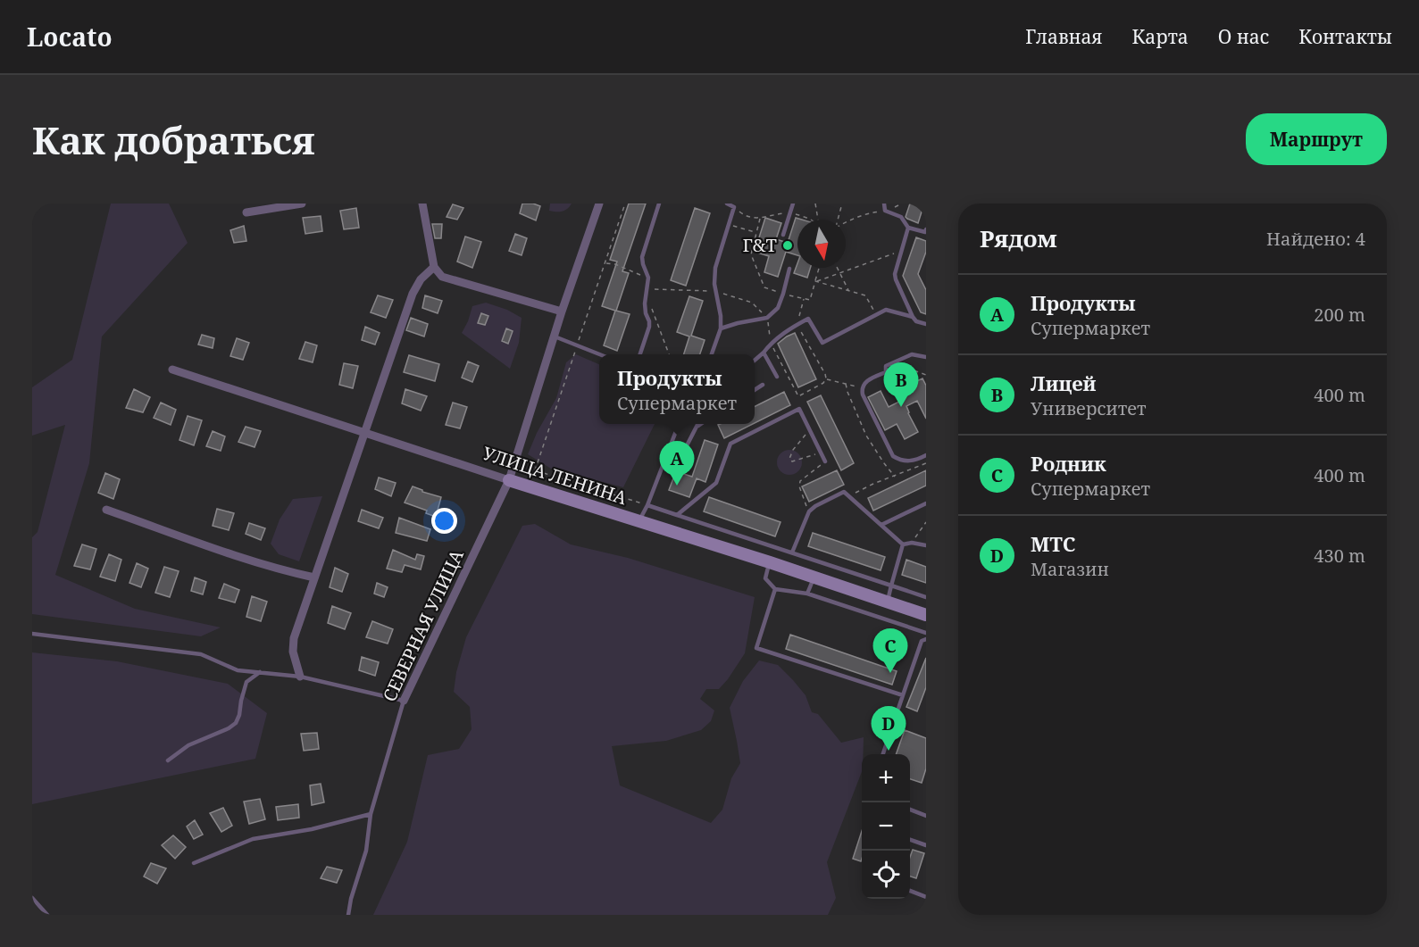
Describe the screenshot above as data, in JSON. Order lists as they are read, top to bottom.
{
  "streets": {
    "street": ["УЛИЦА ЛЕНИНА", "СЕВЕРНАЯ УЛИЦА"]
  },
  "crossings": [
    ["УЛИЦА ЛЕНИНА", "СЕВЕРНАЯ УЛИЦА"]
  ],
  "places": ["Г&Т"],
  "north": "bottom",
  "page": {
    "header": "Locato",
    "nav": [
      "Главная",
      "Карта",
      "О нас",
      "Контакты"
    ],
    "buttons": "Маршрут",
    "title": "Как добраться",
    "heading": ["Рядом", "Найдено: 4"],
    "list": [
      {
        "mark": "A",
        "name": "Продукты",
        "note": "Супермаркет",
        "value": "200 m"
      },
      {
        "mark": "B",
        "name": "Лицей",
        "note": "Университет",
        "value": "400 m"
      },
      {
        "mark": "C",
        "name": "Родник",
        "note": "Супермаркет",
        "value": "400 m"
      },
      {
        "mark": "D",
        "name": "МТС",
        "note": "Магазин",
        "value": "430 m"
      }
    ],
    "popup": ["Продукты", "Супермаркет"],
    "pins": [
      "B",
      "A",
      "C",
      "D"
    ],
    "map_buttons": ["+", "−"]
  }
}
